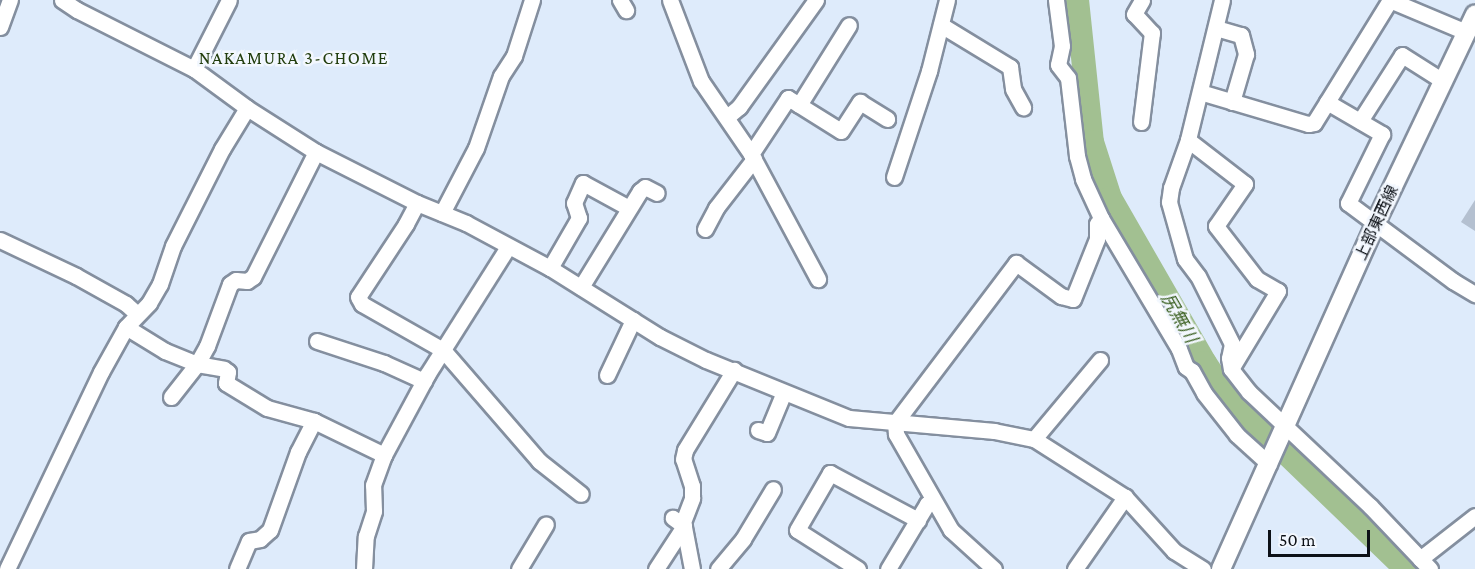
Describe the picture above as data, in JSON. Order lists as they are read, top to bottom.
{
  "streets": {
    "street": ["上部東西線"]
  },
  "districts": ["NAKAMURA 3-CHOME"],
  "water": ["尻無川"],
  "scale_bar": "50 m"
}
